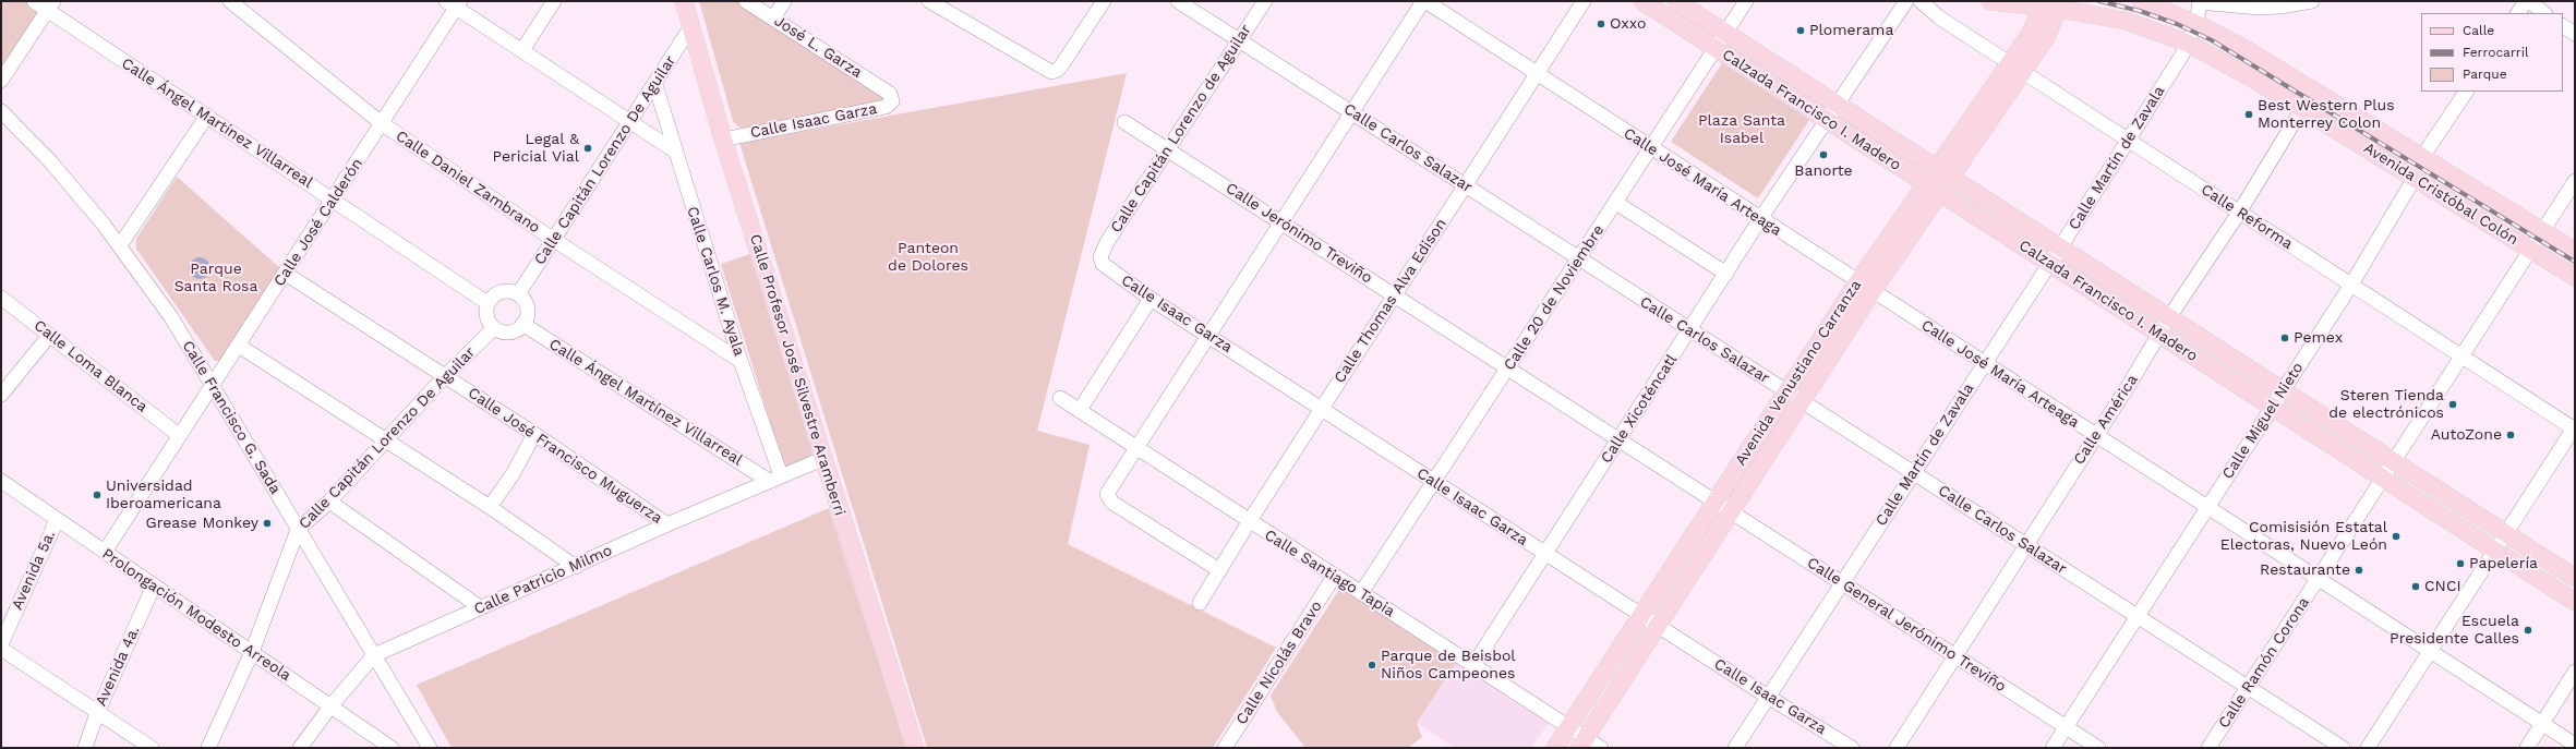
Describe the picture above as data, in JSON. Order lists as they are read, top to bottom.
{
  "streets": {
    "main road": [
      "Calzada Francisco I. Madero",
      "Avenida Cristóbal Colón",
      "Avenida Venustiano Carranza",
      "Calle Profesor José Silvestre Aramberri"
    ],
    "street": [
      "José L. Garza",
      "Calle Isaac Garza",
      "Calle Ángel Martínez Villarreal",
      "Calle Capitán Lorenzo de Aguilar",
      "Calle Carlos Salazar",
      "Calle Martín de Zavala",
      "Calle Capitán Lorenzo De Aguilar",
      "Calle Daniel Zambrano",
      "Calle José María Arteaga",
      "Calle Reforma",
      "Calle José Calderón",
      "Calle Jerónimo Treviño",
      "Calle Carlos M. Ayala",
      "Calle 20 de Noviembre",
      "Calle Thomas Alva Edison",
      "Calle Loma Blanca",
      "Calle Xicoténcatl",
      "Calle Francisco G. Sada",
      "Calle América",
      "Calle Miguel Nieto",
      "Calle José Francisco Muguerza",
      "Avenida 5a.",
      "Calle Santiago Tapia",
      "Calle Patricio Milmo",
      "Prolongación Modesto Arreola",
      "Calle General Jerónimo Treviño",
      "Calle Nicolás Bravo",
      "Calle Ramón Corona",
      "Avenida 4a."
    ]
  },
  "crossings": [
    ["José L. Garza", "Calle Isaac Garza"],
    ["Calzada Francisco I. Madero", "Calle Martín de Zavala"],
    ["Calzada Francisco I. Madero", "Calle 20 de Noviembre"],
    ["Calzada Francisco I. Madero", "Avenida Venustiano Carranza"],
    ["Calzada Francisco I. Madero", "Calle Xicoténcatl"],
    ["Calzada Francisco I. Madero", "Calle América"],
    ["Calzada Francisco I. Madero", "Calle Miguel Nieto"],
    ["Calzada Francisco I. Madero", "Calle Ramón Corona"],
    ["Calle Isaac Garza", "Calle Capitán Lorenzo de Aguilar"],
    ["Calle Isaac Garza", "Calle Martín de Zavala"],
    ["Calle Isaac Garza", "Calle 20 de Noviembre"],
    ["Calle Isaac Garza", "Calle Thomas Alva Edison"],
    ["Calle Isaac Garza", "Avenida Venustiano Carranza"],
    ["Calle Isaac Garza", "Calle Profesor José Silvestre Aramberri"],
    ["Calle Isaac Garza", "Calle Xicoténcatl"],
    ["Calle Ángel Martínez Villarreal", "Calle Capitán Lorenzo De Aguilar"],
    ["Calle Ángel Martínez Villarreal", "Calle José Calderón"],
    ["Calle Ángel Martínez Villarreal", "Calle Carlos M. Ayala"],
    ["Calle Ángel Martínez Villarreal", "Calle Patricio Milmo"],
    ["Calle Capitán Lorenzo de Aguilar", "Calle Carlos Salazar"],
    ["Calle Capitán Lorenzo de Aguilar", "Calle Jerónimo Treviño"],
    ["Calle Carlos Salazar", "Calle Martín de Zavala"],
    ["Calle Carlos Salazar", "Calle 20 de Noviembre"],
    ["Calle Carlos Salazar", "Calle Thomas Alva Edison"],
    ["Calle Carlos Salazar", "Avenida Venustiano Carranza"],
    ["Calle Carlos Salazar", "Calle Xicoténcatl"],
    ["Calle Carlos Salazar", "Calle América"],
    ["Calle Carlos Salazar", "Calle Miguel Nieto"],
    ["Calle Carlos Salazar", "Calle Ramón Corona"],
    ["Calle Martín de Zavala", "Calle José María Arteaga"],
    ["Calle Martín de Zavala", "Avenida Cristóbal Colón"],
    ["Calle Martín de Zavala", "Calle Reforma"],
    ["Calle Martín de Zavala", "Calle General Jerónimo Treviño"],
    ["Calle Capitán Lorenzo De Aguilar", "Calle Daniel Zambrano"],
    ["Calle Capitán Lorenzo De Aguilar", "Calle Carlos M. Ayala"],
    ["Calle Capitán Lorenzo De Aguilar", "Calle Profesor José Silvestre Aramberri"],
    ["Calle Capitán Lorenzo De Aguilar", "Calle Francisco G. Sada"],
    ["Calle Capitán Lorenzo De Aguilar", "Calle José Francisco Muguerza"],
    ["Calle Capitán Lorenzo De Aguilar", "Prolongación Modesto Arreola"],
    ["Calle Daniel Zambrano", "Calle José Calderón"],
    ["Calle Daniel Zambrano", "Calle Carlos M. Ayala"],
    ["Calle José María Arteaga", "Calle 20 de Noviembre"],
    ["Calle José María Arteaga", "Calle Thomas Alva Edison"],
    ["Calle José María Arteaga", "Avenida Venustiano Carranza"],
    ["Calle José María Arteaga", "Calle Xicoténcatl"],
    ["Calle José María Arteaga", "Calle América"],
    ["Calle José María Arteaga", "Calle Miguel Nieto"],
    ["Calle José María Arteaga", "Calle Ramón Corona"],
    ["Avenida Cristóbal Colón", "Avenida Venustiano Carranza"],
    ["Avenida Cristóbal Colón", "Calle América"],
    ["Avenida Cristóbal Colón", "Calle Miguel Nieto"],
    ["Avenida Cristóbal Colón", "Calle Ramón Corona"],
    ["Calle Reforma", "Avenida Venustiano Carranza"],
    ["Calle Reforma", "Calle América"],
    ["Calle Reforma", "Calle Miguel Nieto"],
    ["Calle Reforma", "Calle Ramón Corona"],
    ["Calle José Calderón", "Calle Loma Blanca"],
    ["Calle José Calderón", "Calle Francisco G. Sada"],
    ["Calle José Calderón", "Calle José Francisco Muguerza"],
    ["Calle José Calderón", "Prolongación Modesto Arreola"],
    ["Calle Jerónimo Treviño", "Calle 20 de Noviembre"],
    ["Calle Jerónimo Treviño", "Calle Thomas Alva Edison"],
    ["Calle Jerónimo Treviño", "Avenida Venustiano Carranza"],
    ["Calle Jerónimo Treviño", "Calle Xicoténcatl"],
    ["Calle Jerónimo Treviño", "Calle General Jerónimo Treviño"],
    ["Calle Carlos M. Ayala", "Calle Patricio Milmo"],
    ["Calle 20 de Noviembre", "Calle Santiago Tapia"],
    ["Calle Thomas Alva Edison", "Calle Santiago Tapia"],
    ["Avenida Venustiano Carranza", "Calle Santiago Tapia"],
    ["Avenida Venustiano Carranza", "Calle General Jerónimo Treviño"],
    ["Calle Profesor José Silvestre Aramberri", "Calle Patricio Milmo"],
    ["Calle Xicoténcatl", "Calle Santiago Tapia"],
    ["Calle Francisco G. Sada", "Calle Patricio Milmo"],
    ["Calle América", "Calle General Jerónimo Treviño"],
    ["Calle Miguel Nieto", "Calle General Jerónimo Treviño"],
    ["Calle José Francisco Muguerza", "Calle Patricio Milmo"],
    ["Avenida 5a.", "Prolongación Modesto Arreola"],
    ["Calle Santiago Tapia", "Calle Nicolás Bravo"],
    ["Calle Patricio Milmo", "Prolongación Modesto Arreola"],
    ["Prolongación Modesto Arreola", "Avenida 4a."]
  ],
  "parks": ["Plaza Santa Isabel", "Panteon de Dolores", "Parque Santa Rosa"],
  "places": [
    "Oxxo",
    "Plomerama",
    "Best Western Plus Monterrey Colon",
    "Legal & Pericial Vial",
    "Banorte",
    "Pemex",
    "Steren Tienda de electrónicos",
    "AutoZone",
    "Universidad Iberoamericana",
    "Grease Monkey",
    "Comisisión Estatal Electoras, Nuevo León",
    "Papelería",
    "Restaurante",
    "CNCI",
    "Escuela Presidente Calles",
    "Parque de Beisbol Niños Campeones"
  ],
  "legend": ["Calle", "Ferrocarril", "Parque"]
}
